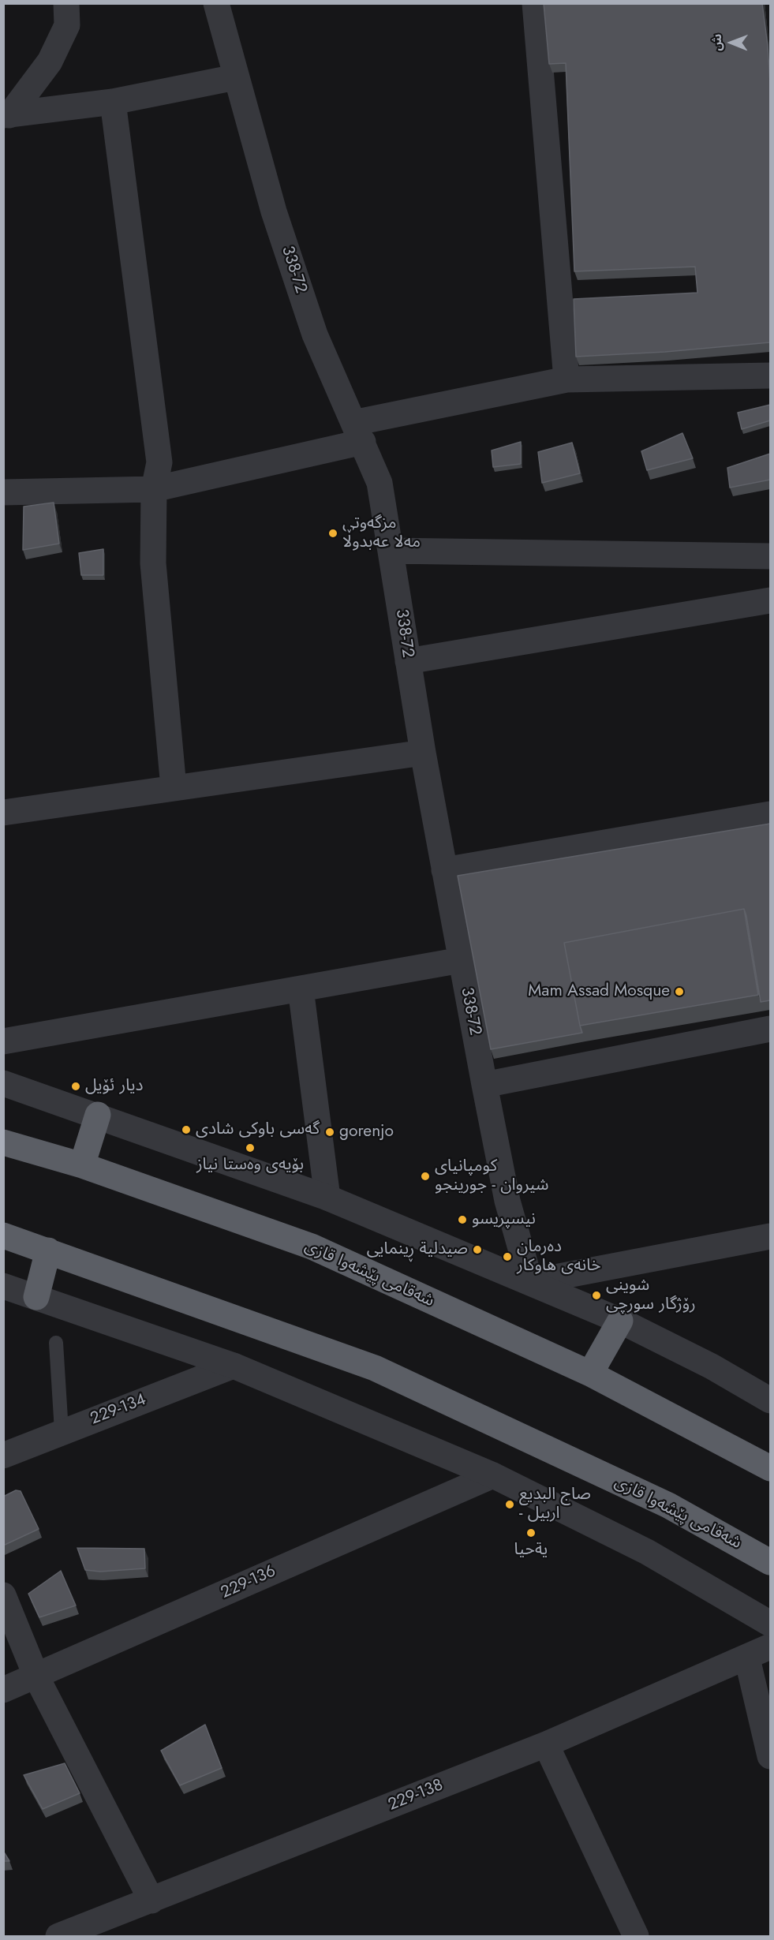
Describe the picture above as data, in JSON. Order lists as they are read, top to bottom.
{
  "streets": {
    "highway": ["شەقامی پێشەوا قازی"],
    "street": [
      "338-72",
      "229-134",
      "229-136",
      "229-138"
    ]
  },
  "places": [
    "مزگەوتی مەلا عەبدوڵا",
    "Mam Assad Mosque",
    "دیار ئۆیل",
    "گەسی باوکی شادی",
    "gorenjo",
    "بۆیەی وەستا نیاز",
    "كومپانیای شیروان - جورینجو",
    "نيسپريسو",
    "صيدلية ڕینمایی",
    "دەرمان خانەی هاوکار",
    "شوينی رۆژگار سورچی",
    "صاج البديع - اربيل",
    "يةحيا"
  ],
  "north": "left"
}
